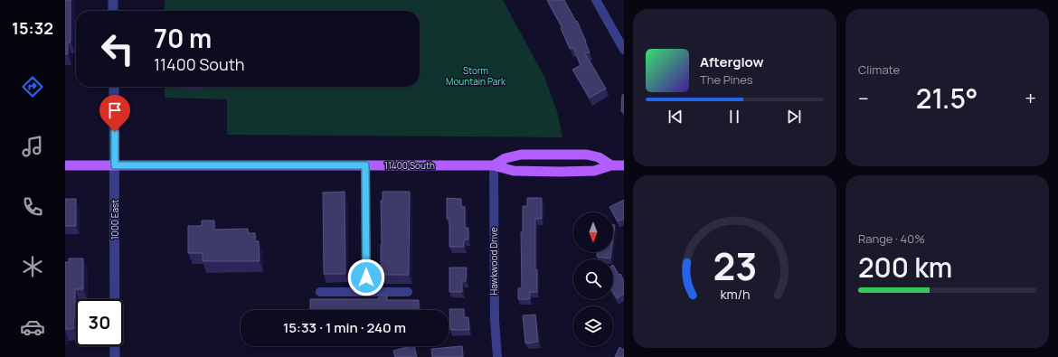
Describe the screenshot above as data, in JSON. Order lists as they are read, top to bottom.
{
  "streets": {
    "main road": ["11400 South"],
    "street": ["1000 East", "Hawkwood Drive"]
  },
  "crossings": [
    ["11400 South", "1000 East"],
    ["11400 South", "Hawkwood Drive"]
  ],
  "parks": ["Storm Mountain Park"],
  "north": "bottom",
  "page": {
    "tabs": "15:32",
    "tile": [
      "Climate",
      ["Range · 40%", "200 km"]
    ],
    "turn": ["70 m", "11400 South"],
    "song": ["Afterglow", "The Pines"],
    "heat": ["−", "21.5°", "+"],
    "limit": "30",
    "trip": "15:33 · 1 min · 240 m",
    "gauge": ["23", "km/h"]
  }
}
